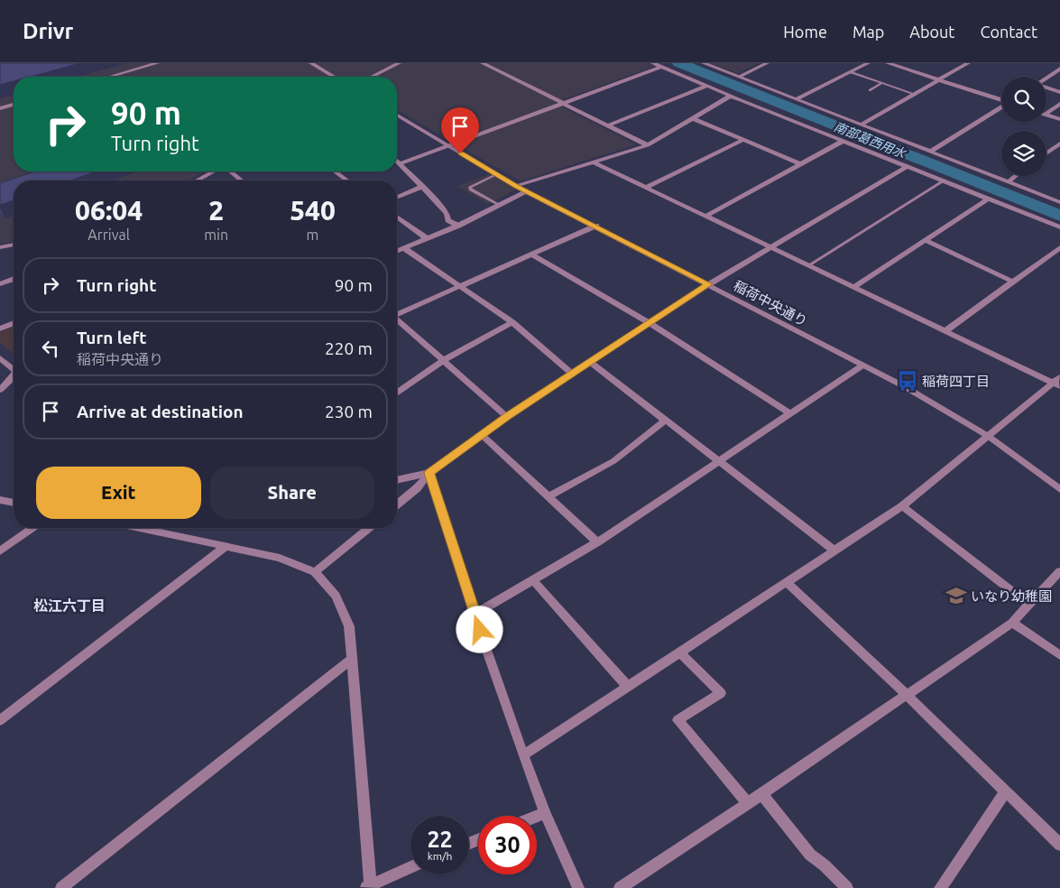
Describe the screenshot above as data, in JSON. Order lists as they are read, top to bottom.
{
  "streets": {
    "street": ["稲荷中央通り"]
  },
  "districts": ["松江六丁目"],
  "water": ["南部葛西用水"],
  "places": {
    "bus stop": ["稲荷四丁目"],
    "school or university": ["いなり幼稚園"]
  },
  "page": {
    "header": "Drivr",
    "nav": [
      "Home",
      "Map",
      "About",
      "Contact"
    ],
    "turn": ["90 m", "Turn right"],
    "eta": [
      "06:04",
      "Arrival",
      "2",
      "min",
      "540",
      "m"
    ],
    "list": [
      {
        "name": "Turn right",
        "value": "90 m"
      },
      {
        "name": "Turn left",
        "note": "稲荷中央通り",
        "value": "220 m"
      },
      {
        "name": "Arrive at destination",
        "value": "230 m"
      }
    ],
    "buttons": ["Exit", "Share"],
    "speed": "22 km/h",
    "limit": "30"
  }
}
